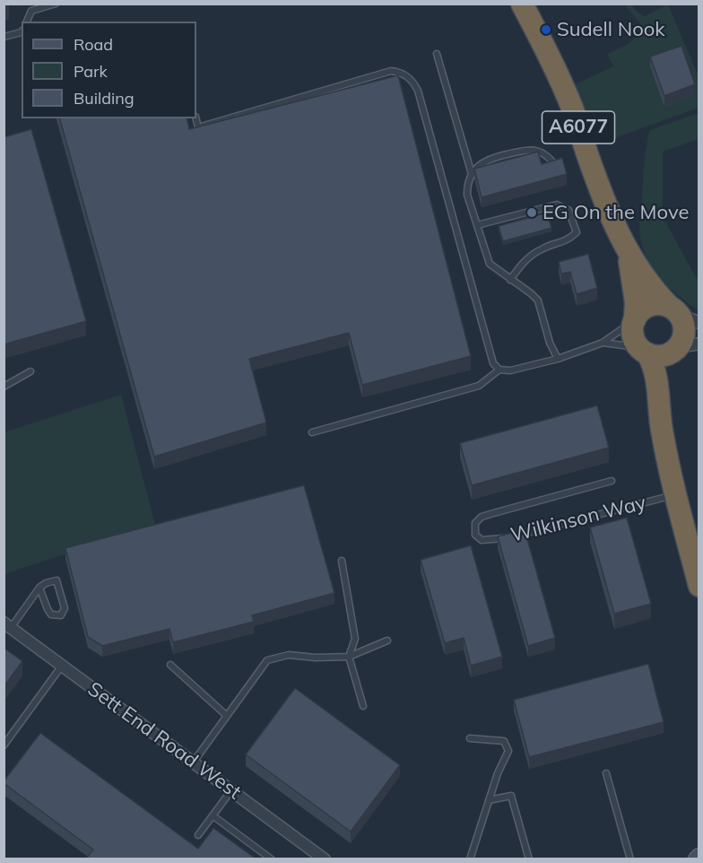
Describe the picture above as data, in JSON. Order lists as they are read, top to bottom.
{
  "streets": {
    "highway": ["A6077"],
    "street": ["Sett End Road West"],
    "lane": ["Wilkinson Way"]
  },
  "crossings": [
    ["A6077", "Wilkinson Way"]
  ],
  "places": ["Sudell Nook", "EG On the Move"],
  "legend": ["Road", "Park", "Building"]
}
